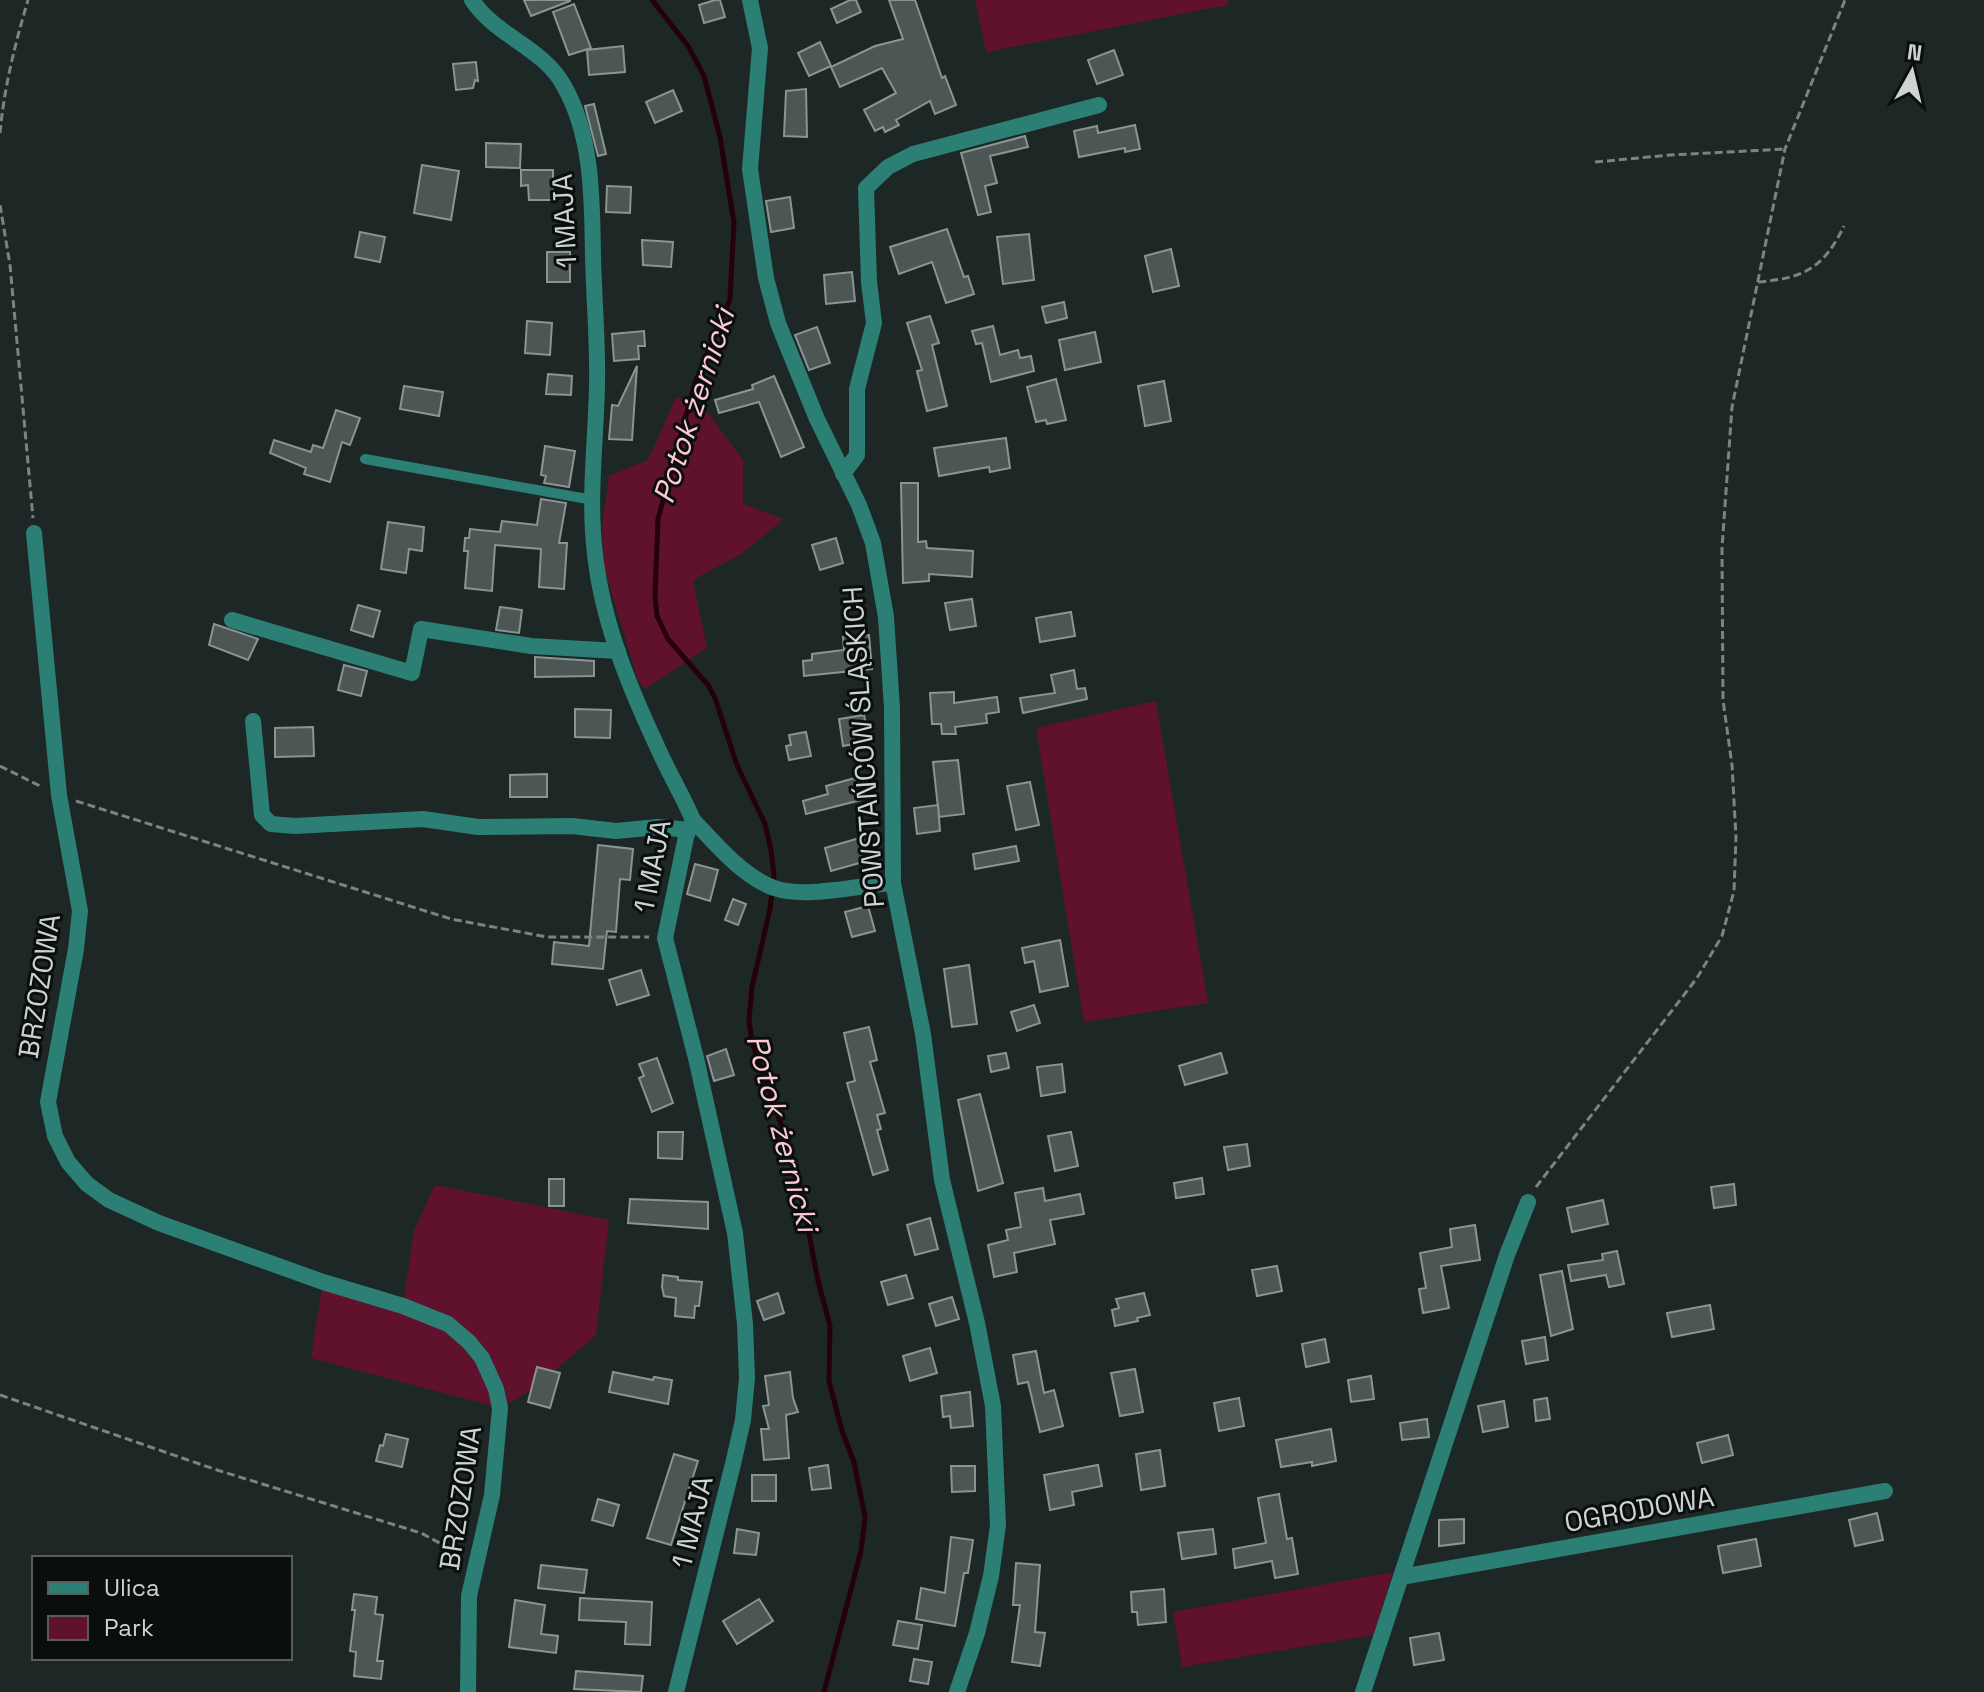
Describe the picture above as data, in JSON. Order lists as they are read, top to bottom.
{
  "streets": {
    "street": [
      "1 MAJA",
      "POWSTAŃCÓW ŚLĄSKICH",
      "BRZOZOWA",
      "OGRODOWA"
    ]
  },
  "water": ["Potok żernicki"],
  "legend": ["Ulica", "Park"],
  "north": "top"
}
